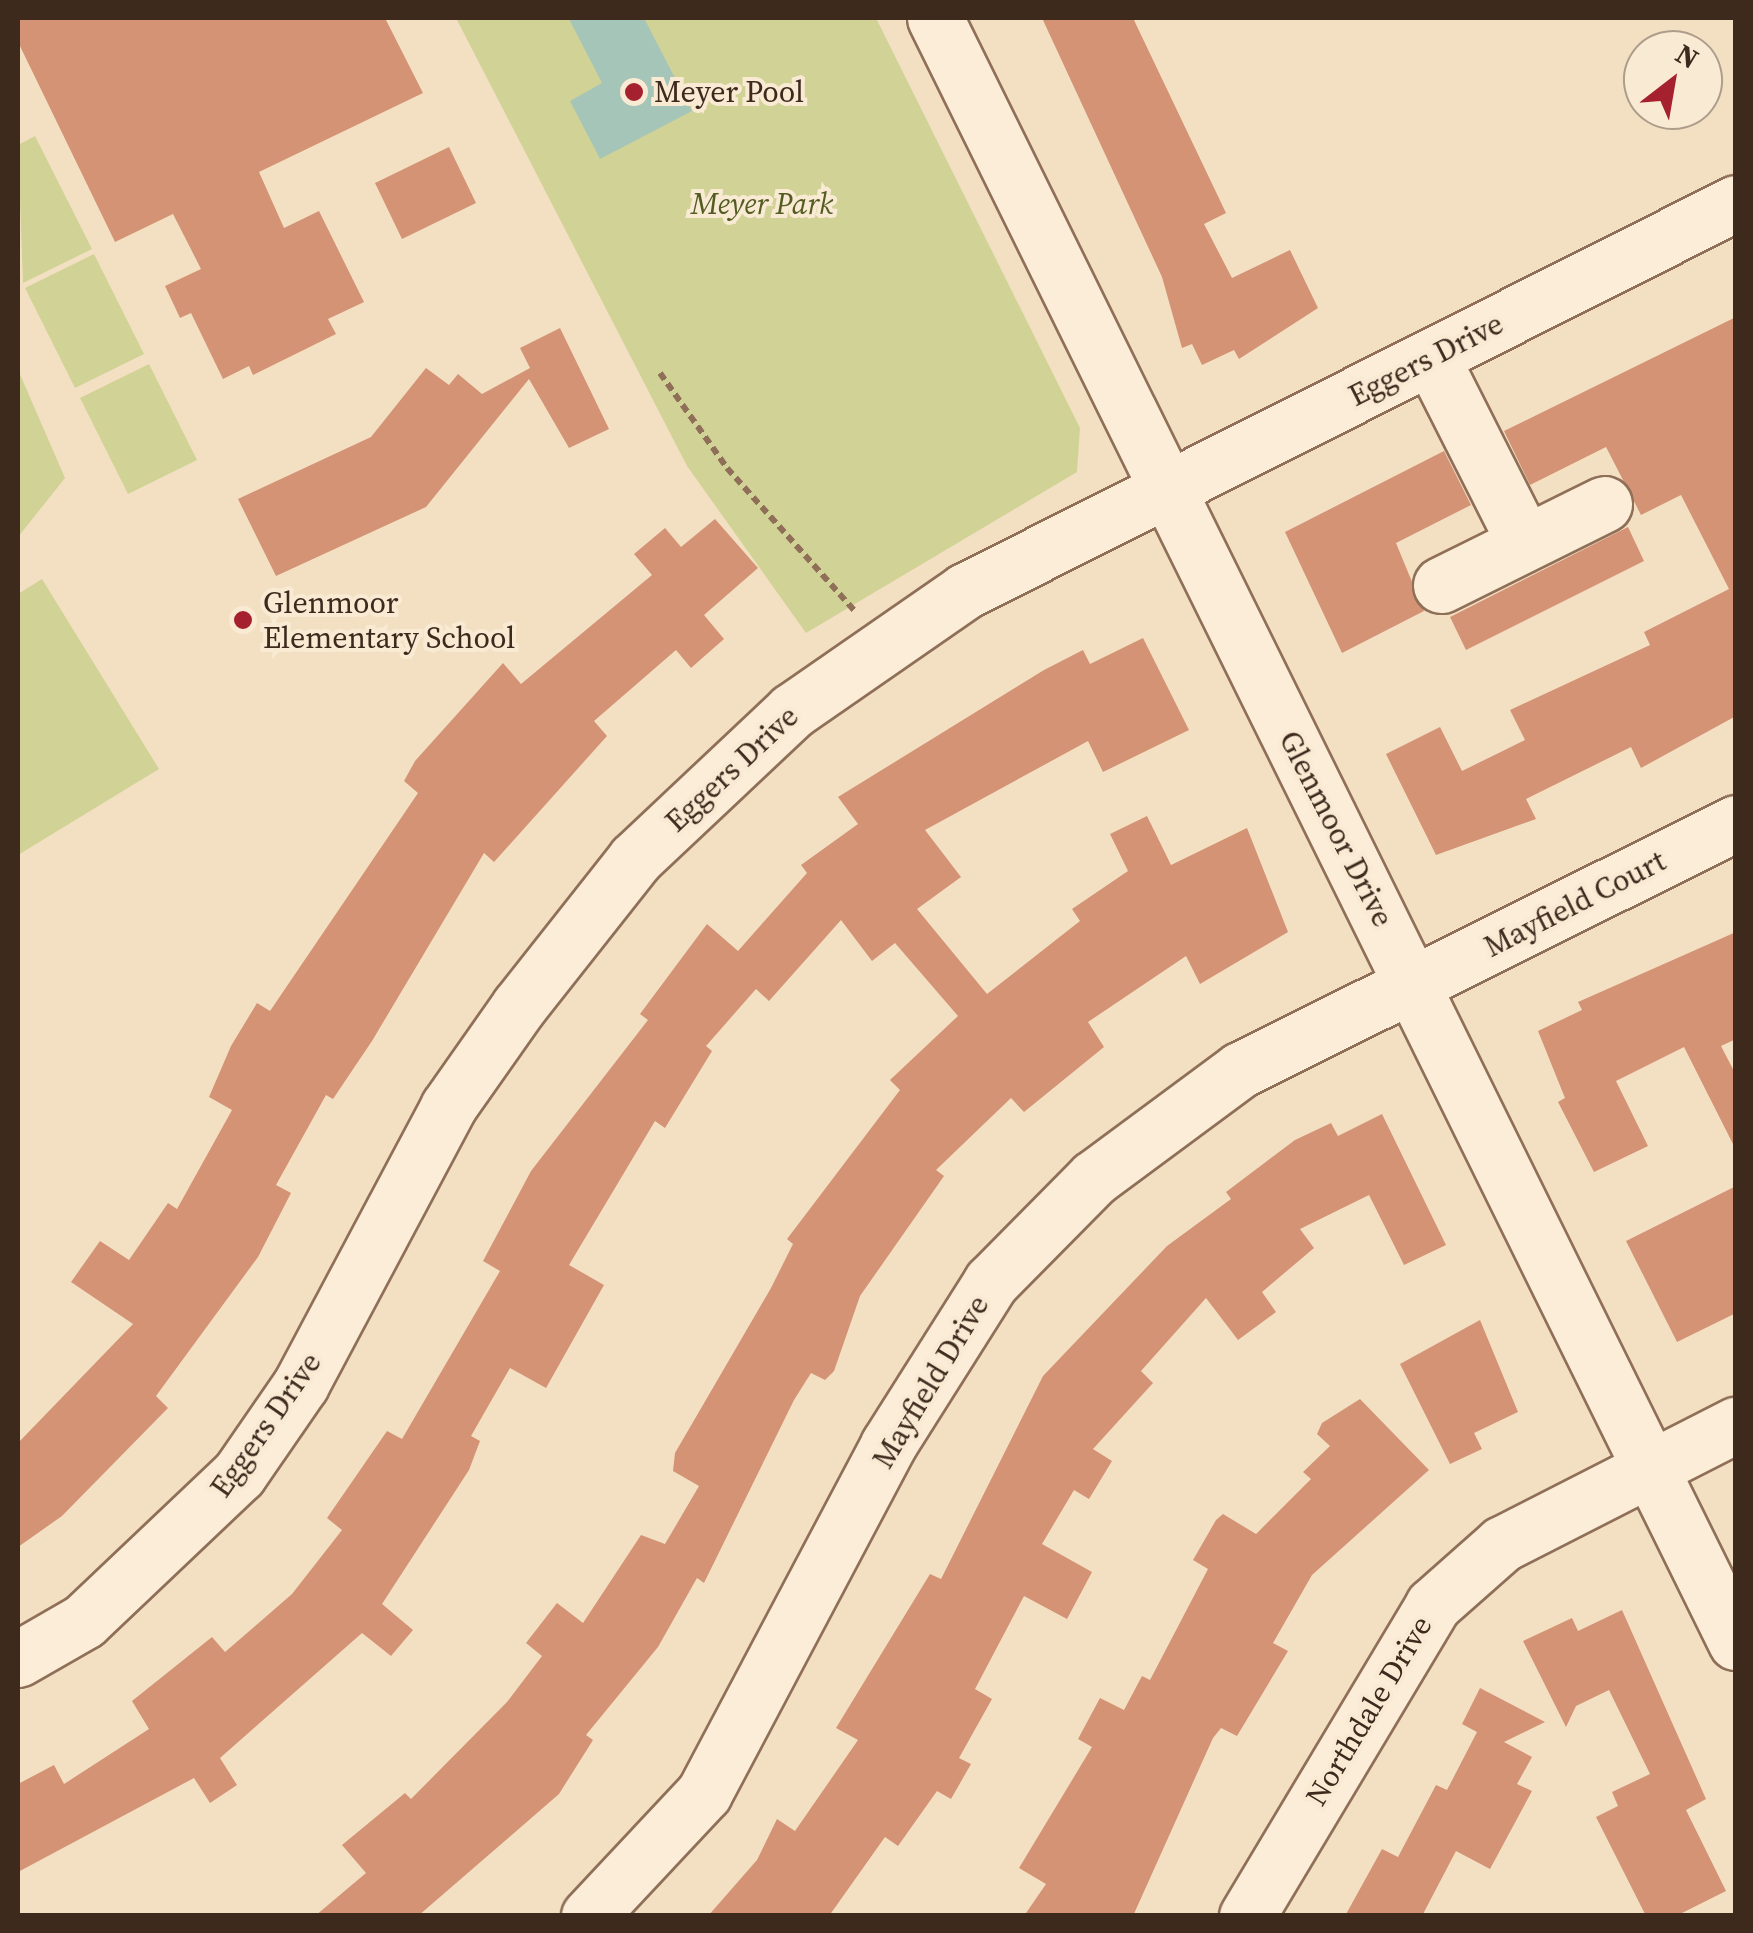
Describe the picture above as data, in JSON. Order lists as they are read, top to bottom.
{
  "streets": {
    "street": [
      "Eggers Drive",
      "Glenmoor Drive",
      "Mayfield Court",
      "Mayfield Drive",
      "Northdale Drive"
    ]
  },
  "crossings": [
    ["Eggers Drive", "Glenmoor Drive"],
    ["Glenmoor Drive", "Mayfield Court"],
    ["Glenmoor Drive", "Mayfield Drive"],
    ["Glenmoor Drive", "Northdale Drive"],
    ["Mayfield Court", "Mayfield Drive"]
  ],
  "parks": ["Meyer Park"],
  "places": ["Meyer Pool", "Glenmoor Elementary School"],
  "north": "top right"
}
